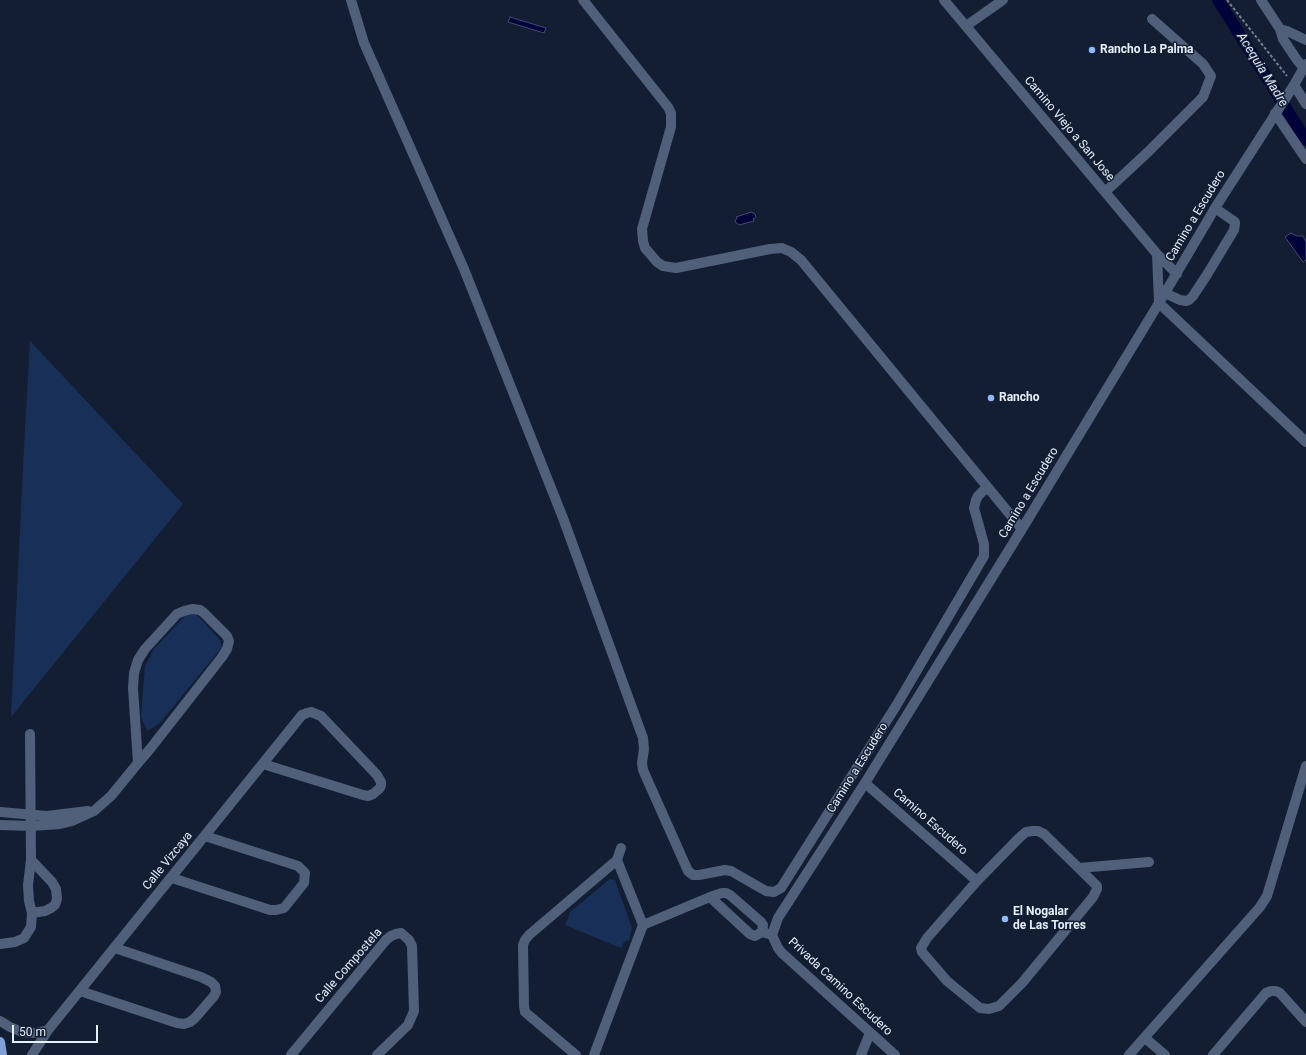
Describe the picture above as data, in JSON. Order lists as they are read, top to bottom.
{
  "streets": {
    "street": [
      "Camino Viejo a San Jose",
      "Camino a Escudero",
      "Camino Escudero",
      "Calle Vizcaya",
      "Calle Compostela",
      "Privada Camino Escudero"
    ]
  },
  "crossings": [
    ["Camino Viejo a San Jose", "Camino a Escudero"],
    ["Camino a Escudero", "Camino Escudero"],
    ["Camino a Escudero", "Privada Camino Escudero"]
  ],
  "water": ["Acequia Madre"],
  "places": ["Rancho La Palma", "Rancho", "El Nogalar de Las Torres"],
  "scale_bar": "50 m"
}
